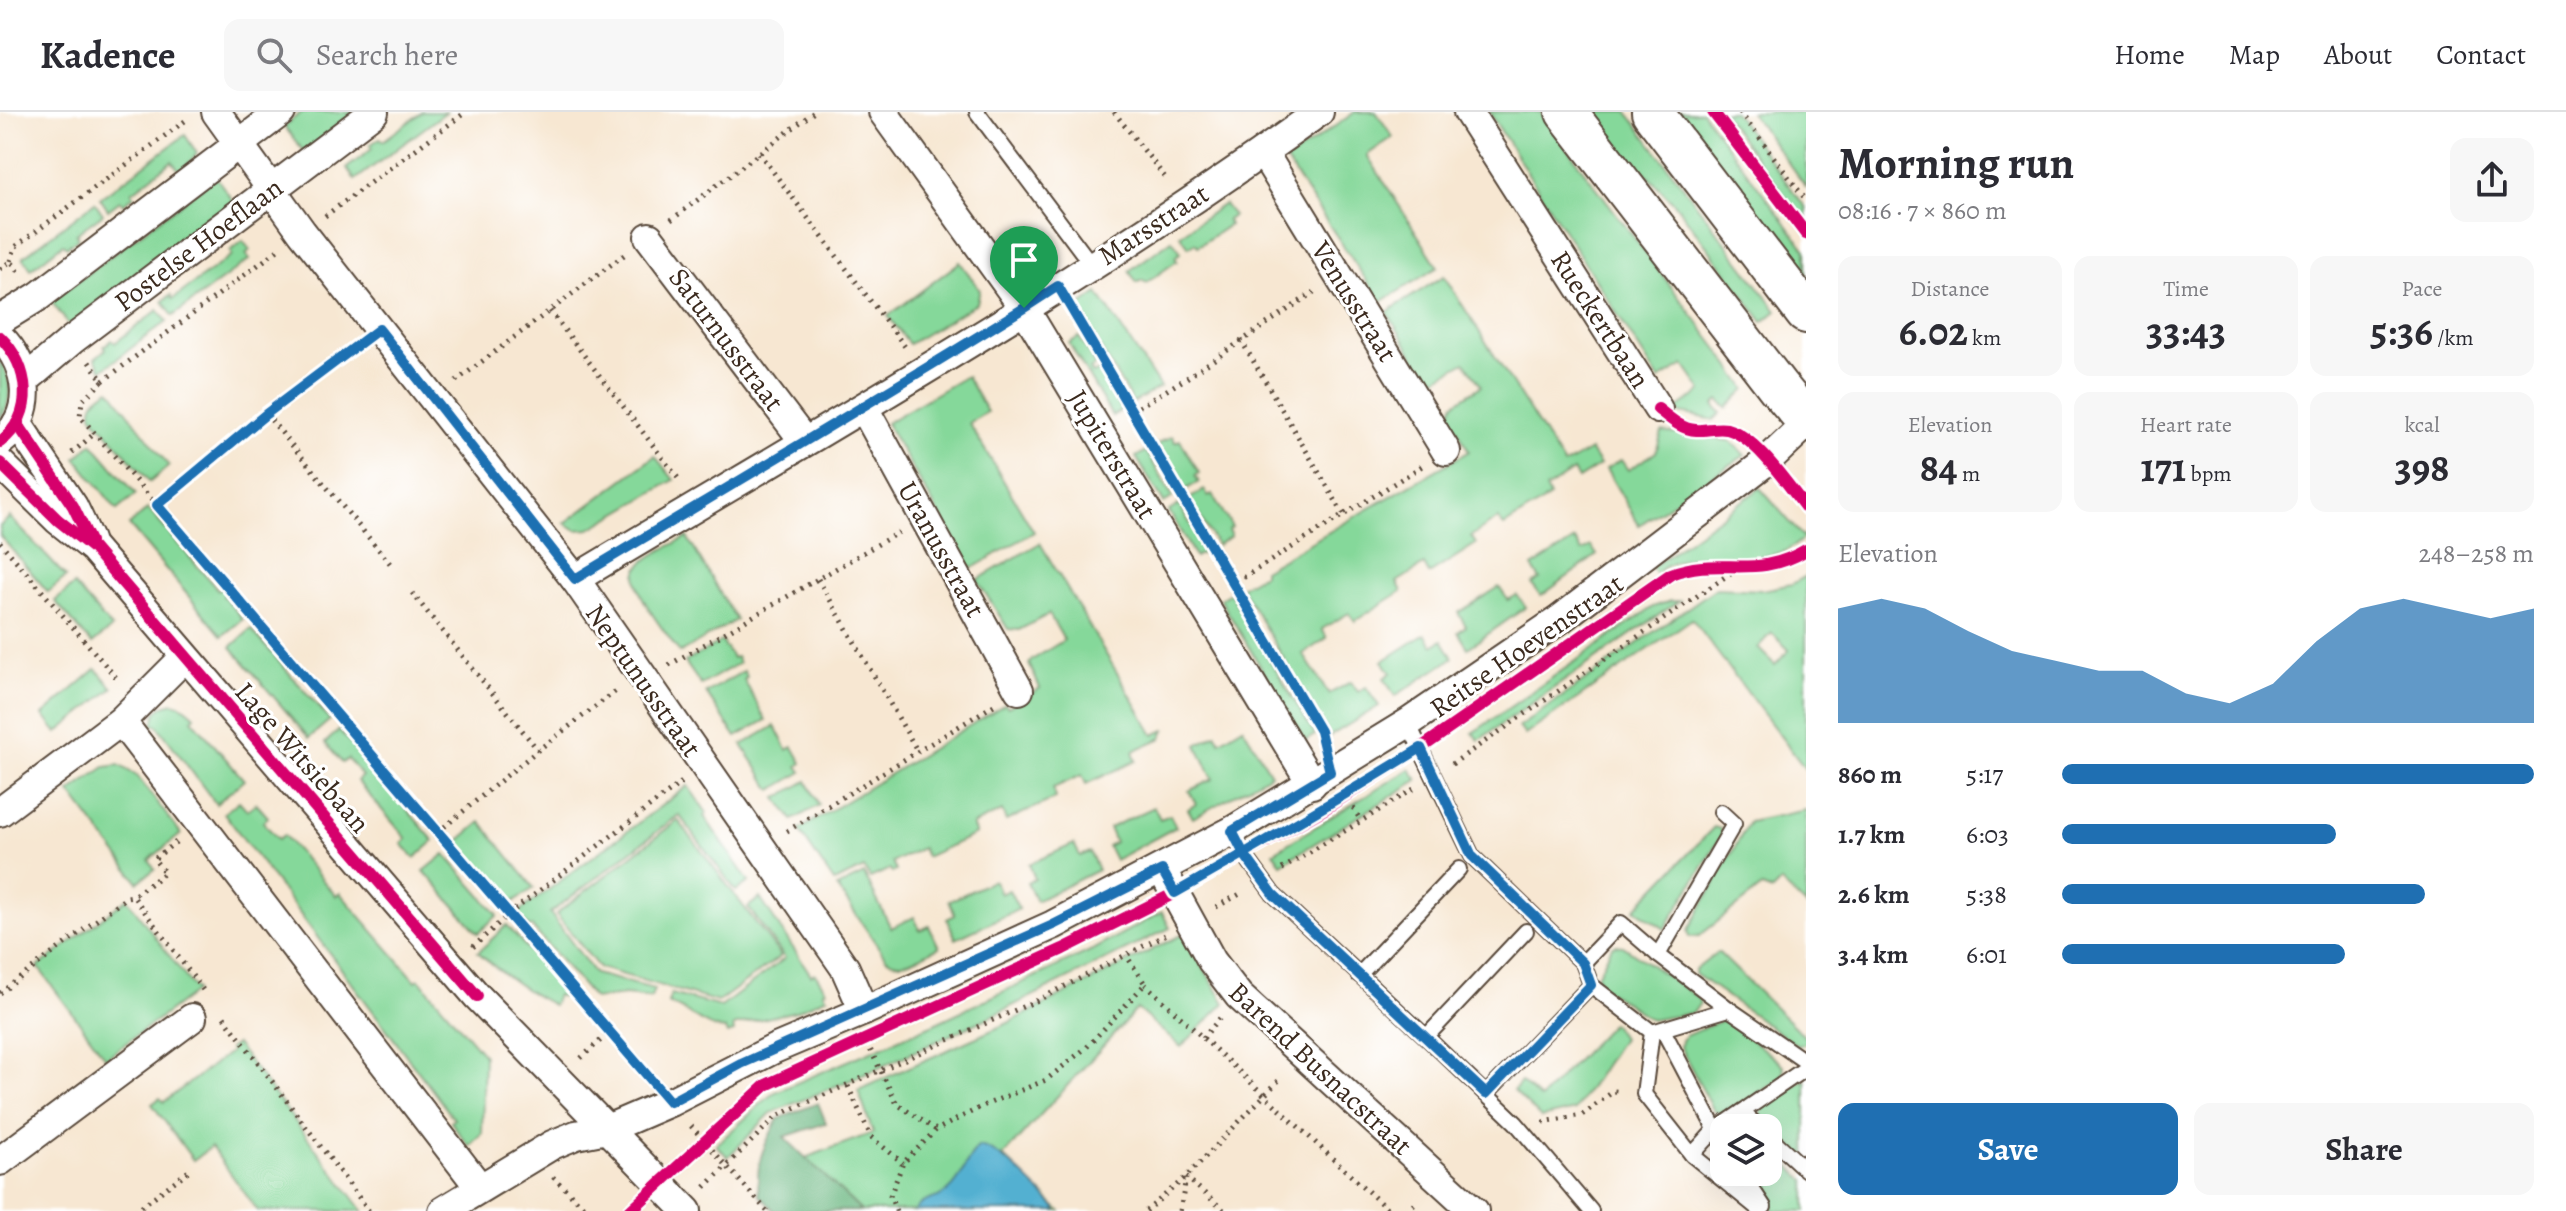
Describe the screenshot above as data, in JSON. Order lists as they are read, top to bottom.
{
  "streets": {
    "street": [
      "Marsstraat",
      "Postelse Hoeflaan",
      "Venusstraat",
      "Rueckertbaan",
      "Saturnusstraat",
      "Jupiterstraat",
      "Uranusstraat",
      "Reitse Hoevenstraat",
      "Neptunusstraat",
      "Lage Witsiebaan",
      "Barend Busnacstraat"
    ]
  },
  "crossings": [
    ["Marsstraat", "Venusstraat"],
    ["Marsstraat", "Saturnusstraat"],
    ["Marsstraat", "Jupiterstraat"],
    ["Marsstraat", "Uranusstraat"],
    ["Marsstraat", "Neptunusstraat"],
    ["Postelse Hoeflaan", "Neptunusstraat"],
    ["Jupiterstraat", "Reitse Hoevenstraat"],
    ["Reitse Hoevenstraat", "Neptunusstraat"],
    ["Reitse Hoevenstraat", "Lage Witsiebaan"],
    ["Reitse Hoevenstraat", "Barend Busnacstraat"]
  ],
  "page": {
    "header": "Kadence",
    "search": "Search here",
    "nav": [
      "Home",
      "Map",
      "About",
      "Contact"
    ],
    "heading": ["Morning run", "08:16 · 7 × 860 m"],
    "stats": [
      ["Distance", "6.02 km"],
      ["Time", "33:43"],
      ["Pace", "5:36 /km"],
      ["Elevation", "84 m"],
      ["Heart rate", "171 bpm"],
      ["kcal", "398"]
    ],
    "chart": ["Elevation", "248–258 m"],
    "list": [
      {
        "name": "860 m",
        "note": "5:17"
      },
      {
        "name": "1.7 km",
        "note": "6:03"
      },
      {
        "name": "2.6 km",
        "note": "5:38"
      },
      {
        "name": "3.4 km",
        "note": "6:01"
      }
    ],
    "buttons": ["Save", "Share"]
  }
}
